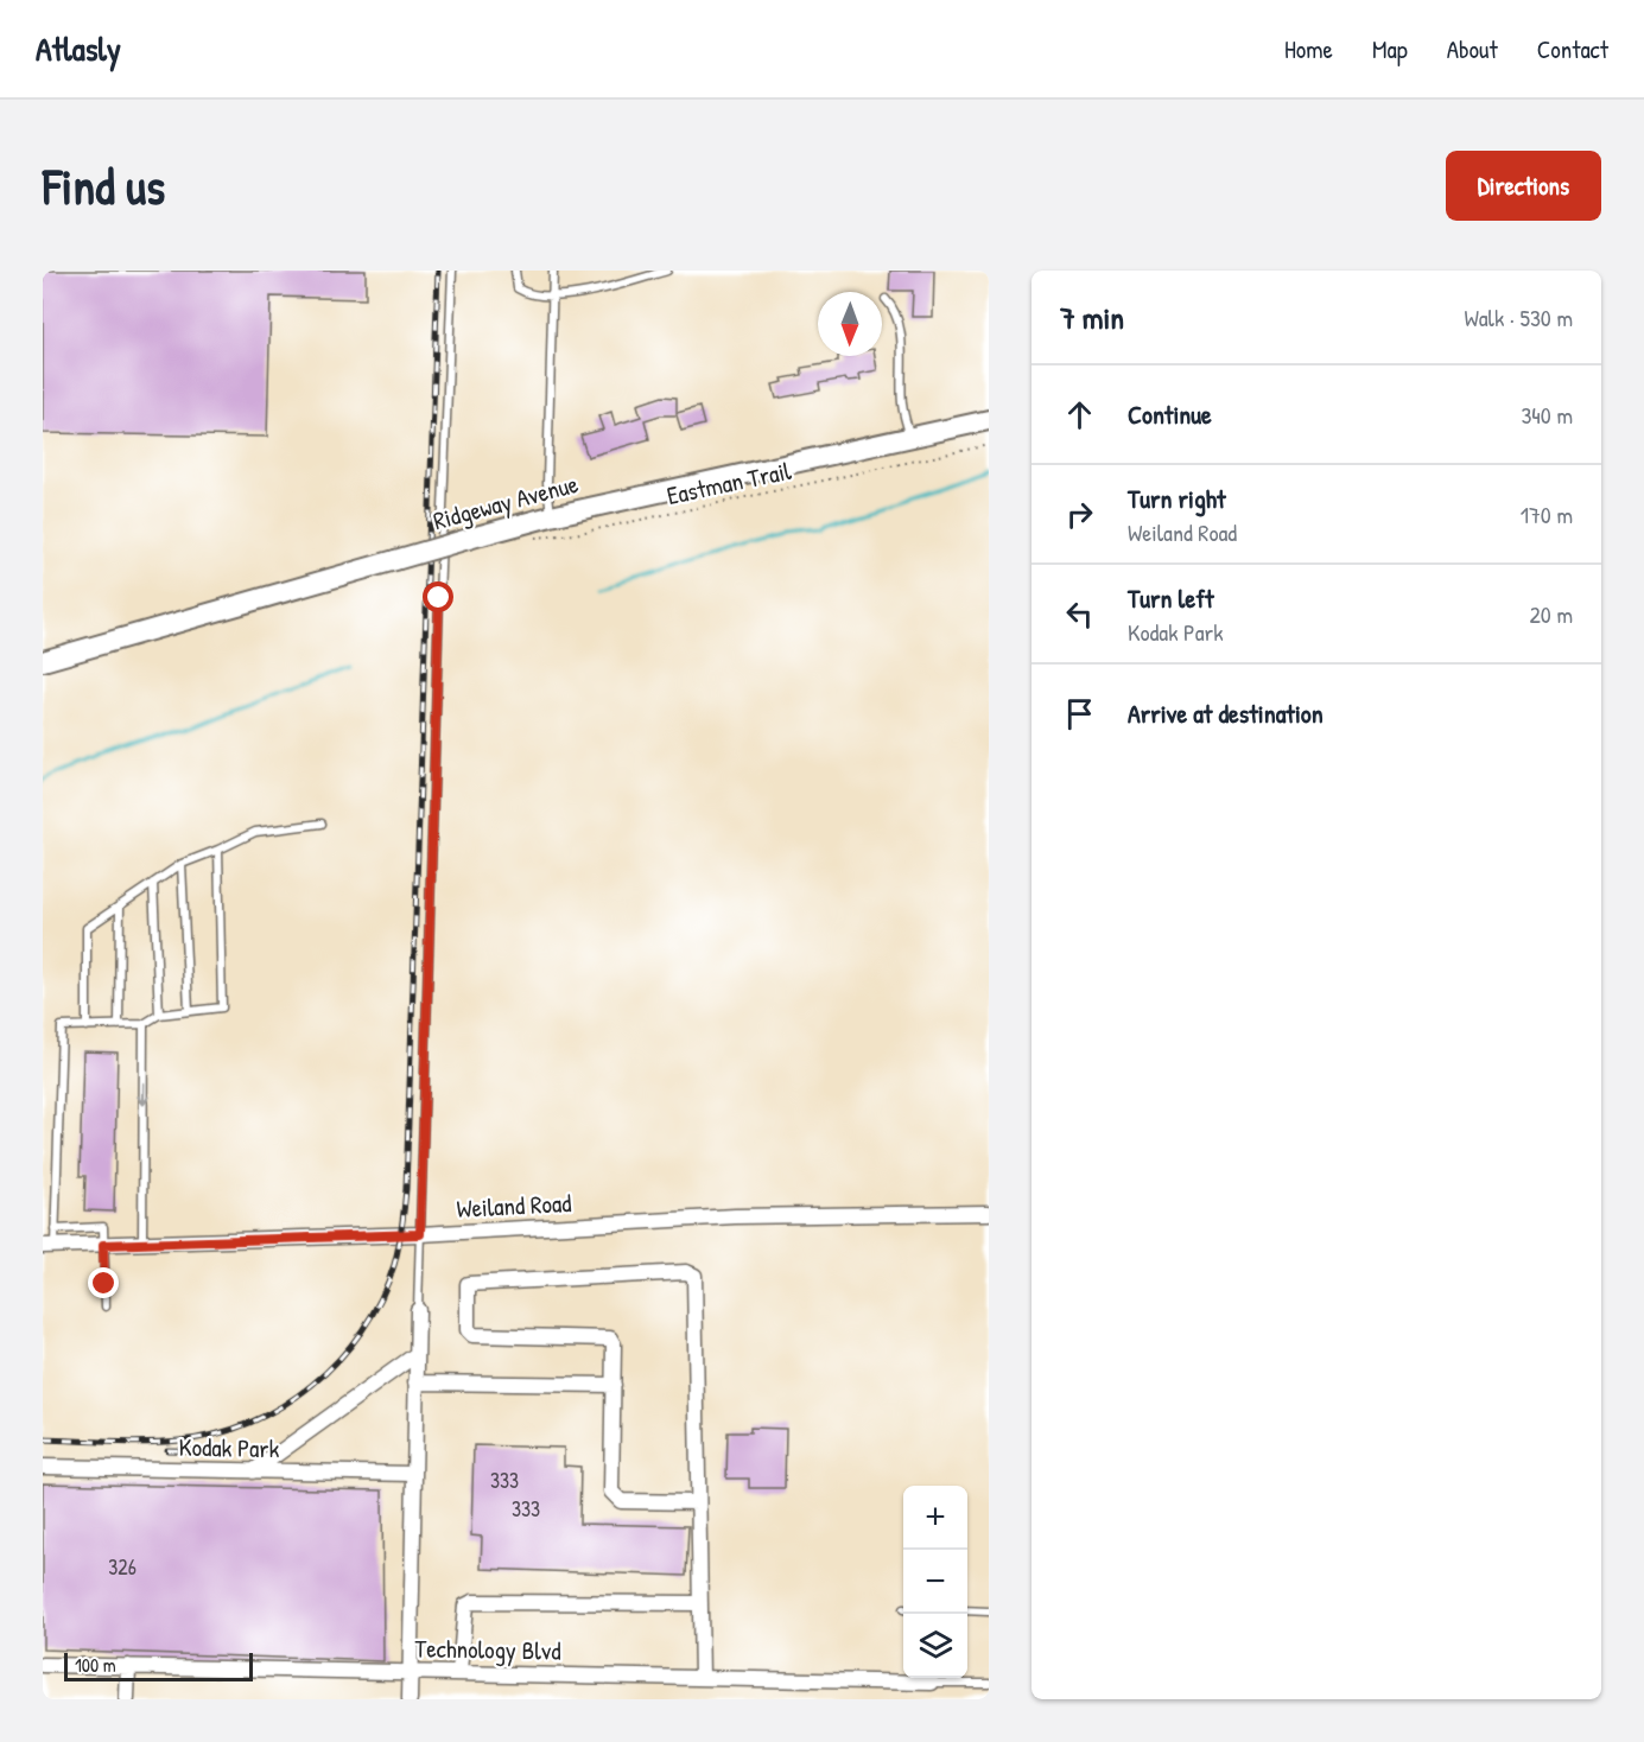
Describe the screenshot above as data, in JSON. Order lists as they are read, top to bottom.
{
  "streets": {
    "main road": ["Ridgeway Avenue"],
    "street": ["Weiland Road", "Kodak Park", "Technology Blvd"],
    "path": ["Eastman Trail"]
  },
  "house_numbers": ["333", "333", "326"],
  "scale_bar": "100 m",
  "north": "bottom",
  "page": {
    "header": "Atlasly",
    "nav": [
      "Home",
      "Map",
      "About",
      "Contact"
    ],
    "buttons": "Directions",
    "title": "Find us",
    "heading": ["7 min", "Walk · 530 m"],
    "list": [
      ["Continue", "340 m"],
      ["Turn right", "Weiland Road", "170 m"],
      ["Turn left", "Kodak Park", "20 m"],
      "Arrive at destination"
    ],
    "map_buttons": ["+", "−"],
    "scale": "100 m"
  }
}
